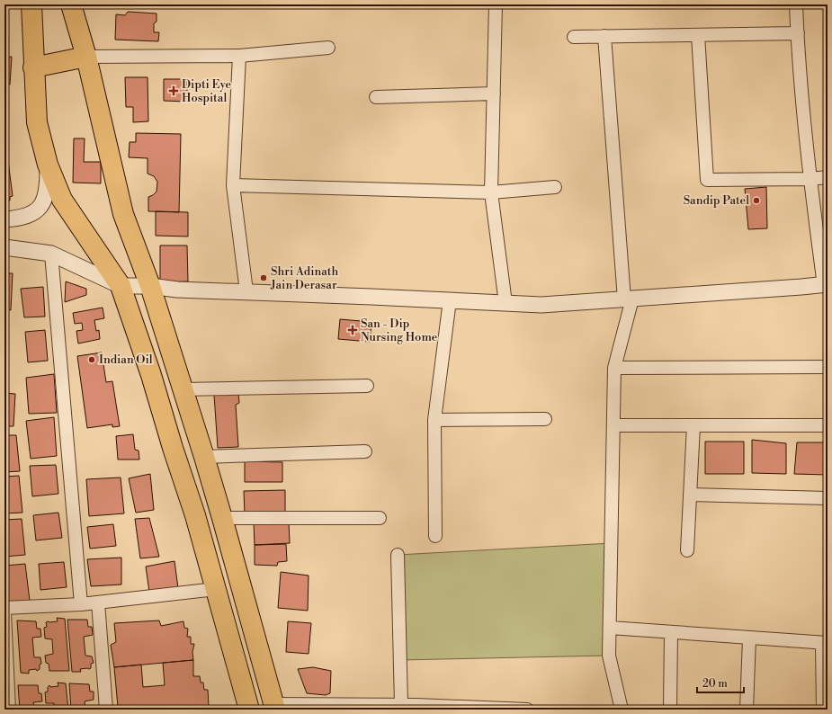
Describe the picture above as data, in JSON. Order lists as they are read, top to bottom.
{
  "places": {
    "health": ["Dipti Eye Hospital", "San - Dip Nursing Home"],
    "other": ["Sandip Patel", "Shri Adinath Jain Derasar", "Indian Oil"]
  },
  "scale_bar": "20 m"
}
